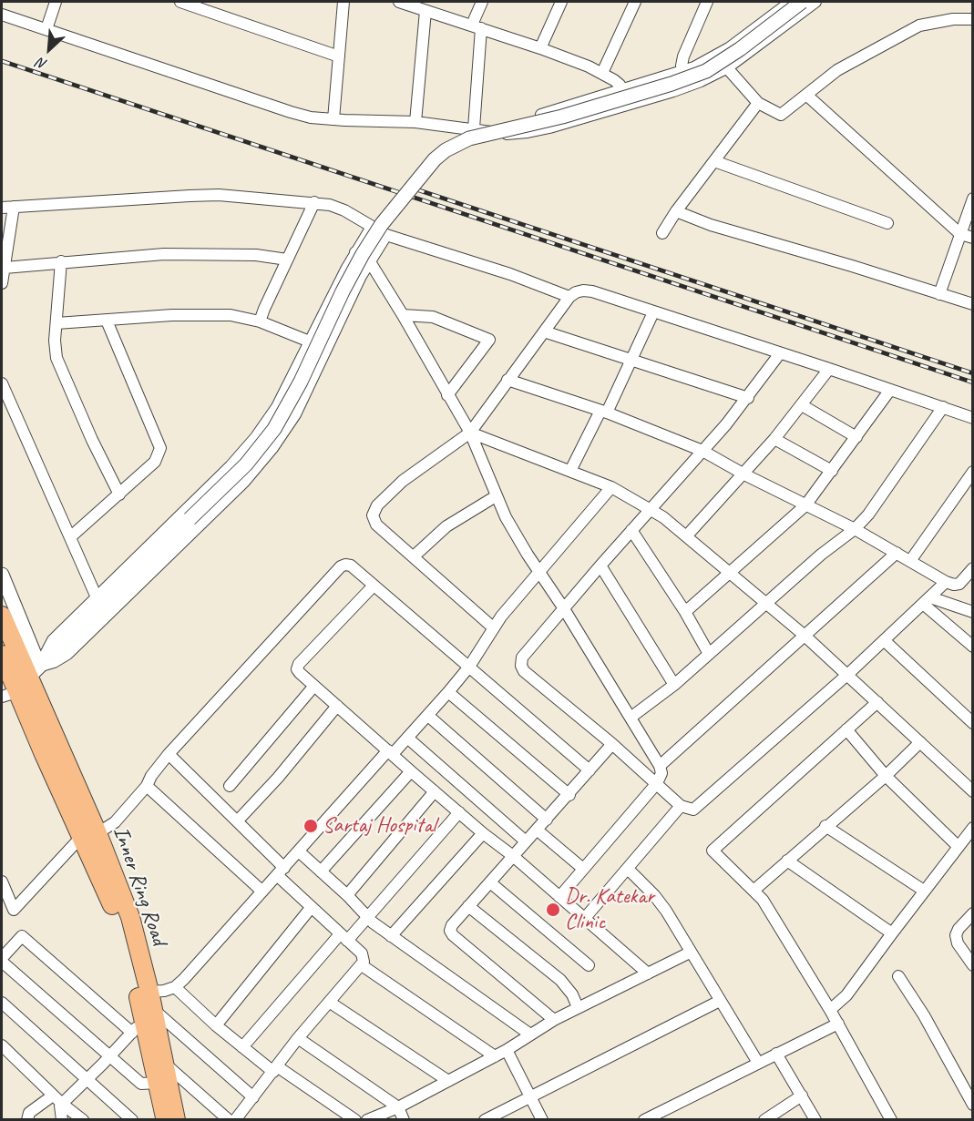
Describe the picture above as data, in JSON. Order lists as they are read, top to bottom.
{
  "streets": {
    "highway": ["Inner Ring Road"]
  },
  "places": ["Sartaj Hospital", "Dr. Katekar Clinic"],
  "north": "bottom left"
}
